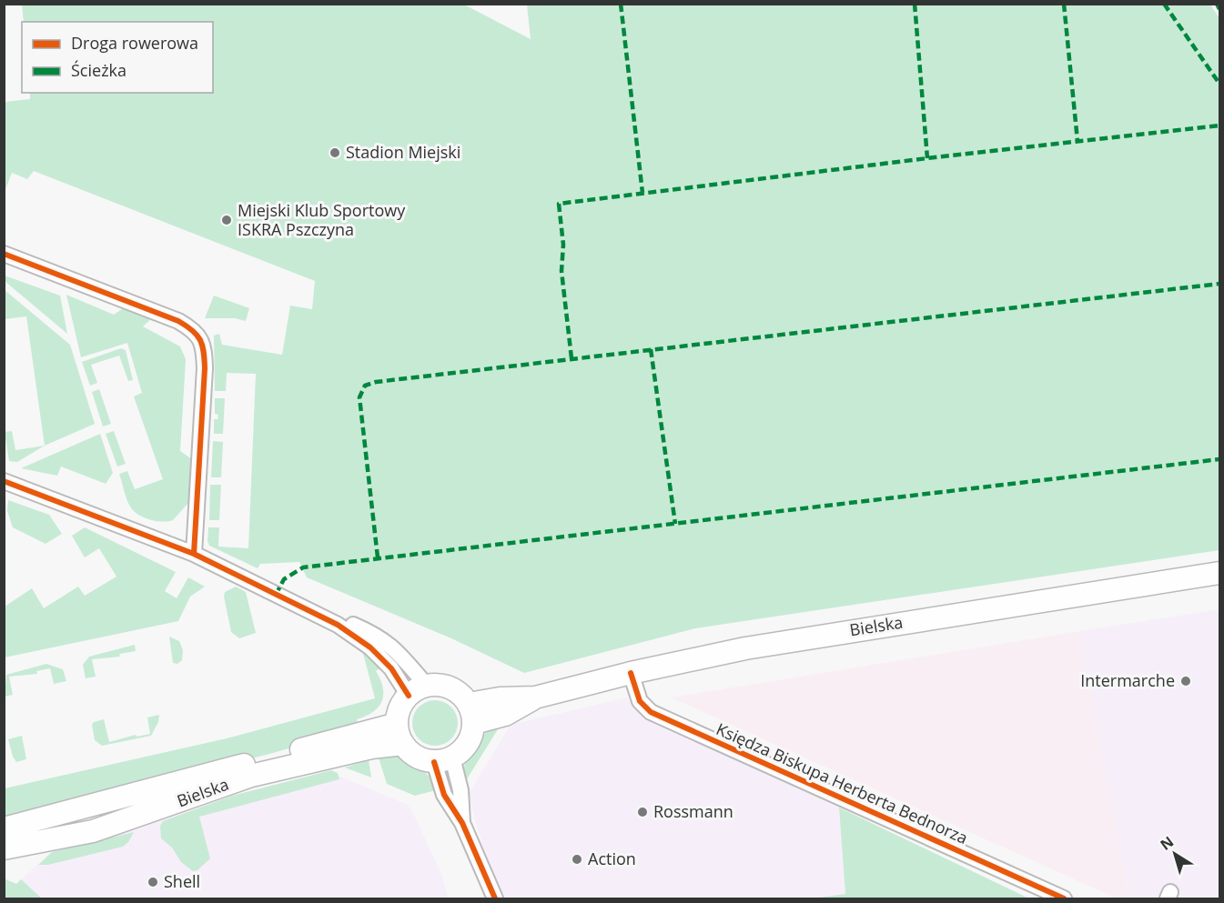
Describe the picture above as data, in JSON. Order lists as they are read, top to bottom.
{
  "streets": {
    "main road": ["Bielska"],
    "street": ["Księdza Biskupa Herberta Bednorza"]
  },
  "crossings": [
    ["Bielska", "Księdza Biskupa Herberta Bednorza"]
  ],
  "places": [
    "Stadion Miejski",
    "Miejski Klub Sportowy ISKRA Pszczyna",
    "Intermarche",
    "Rossmann",
    "Action",
    "Shell"
  ],
  "legend": ["Droga rowerowa", "Ścieżka"],
  "north": "top left"
}
